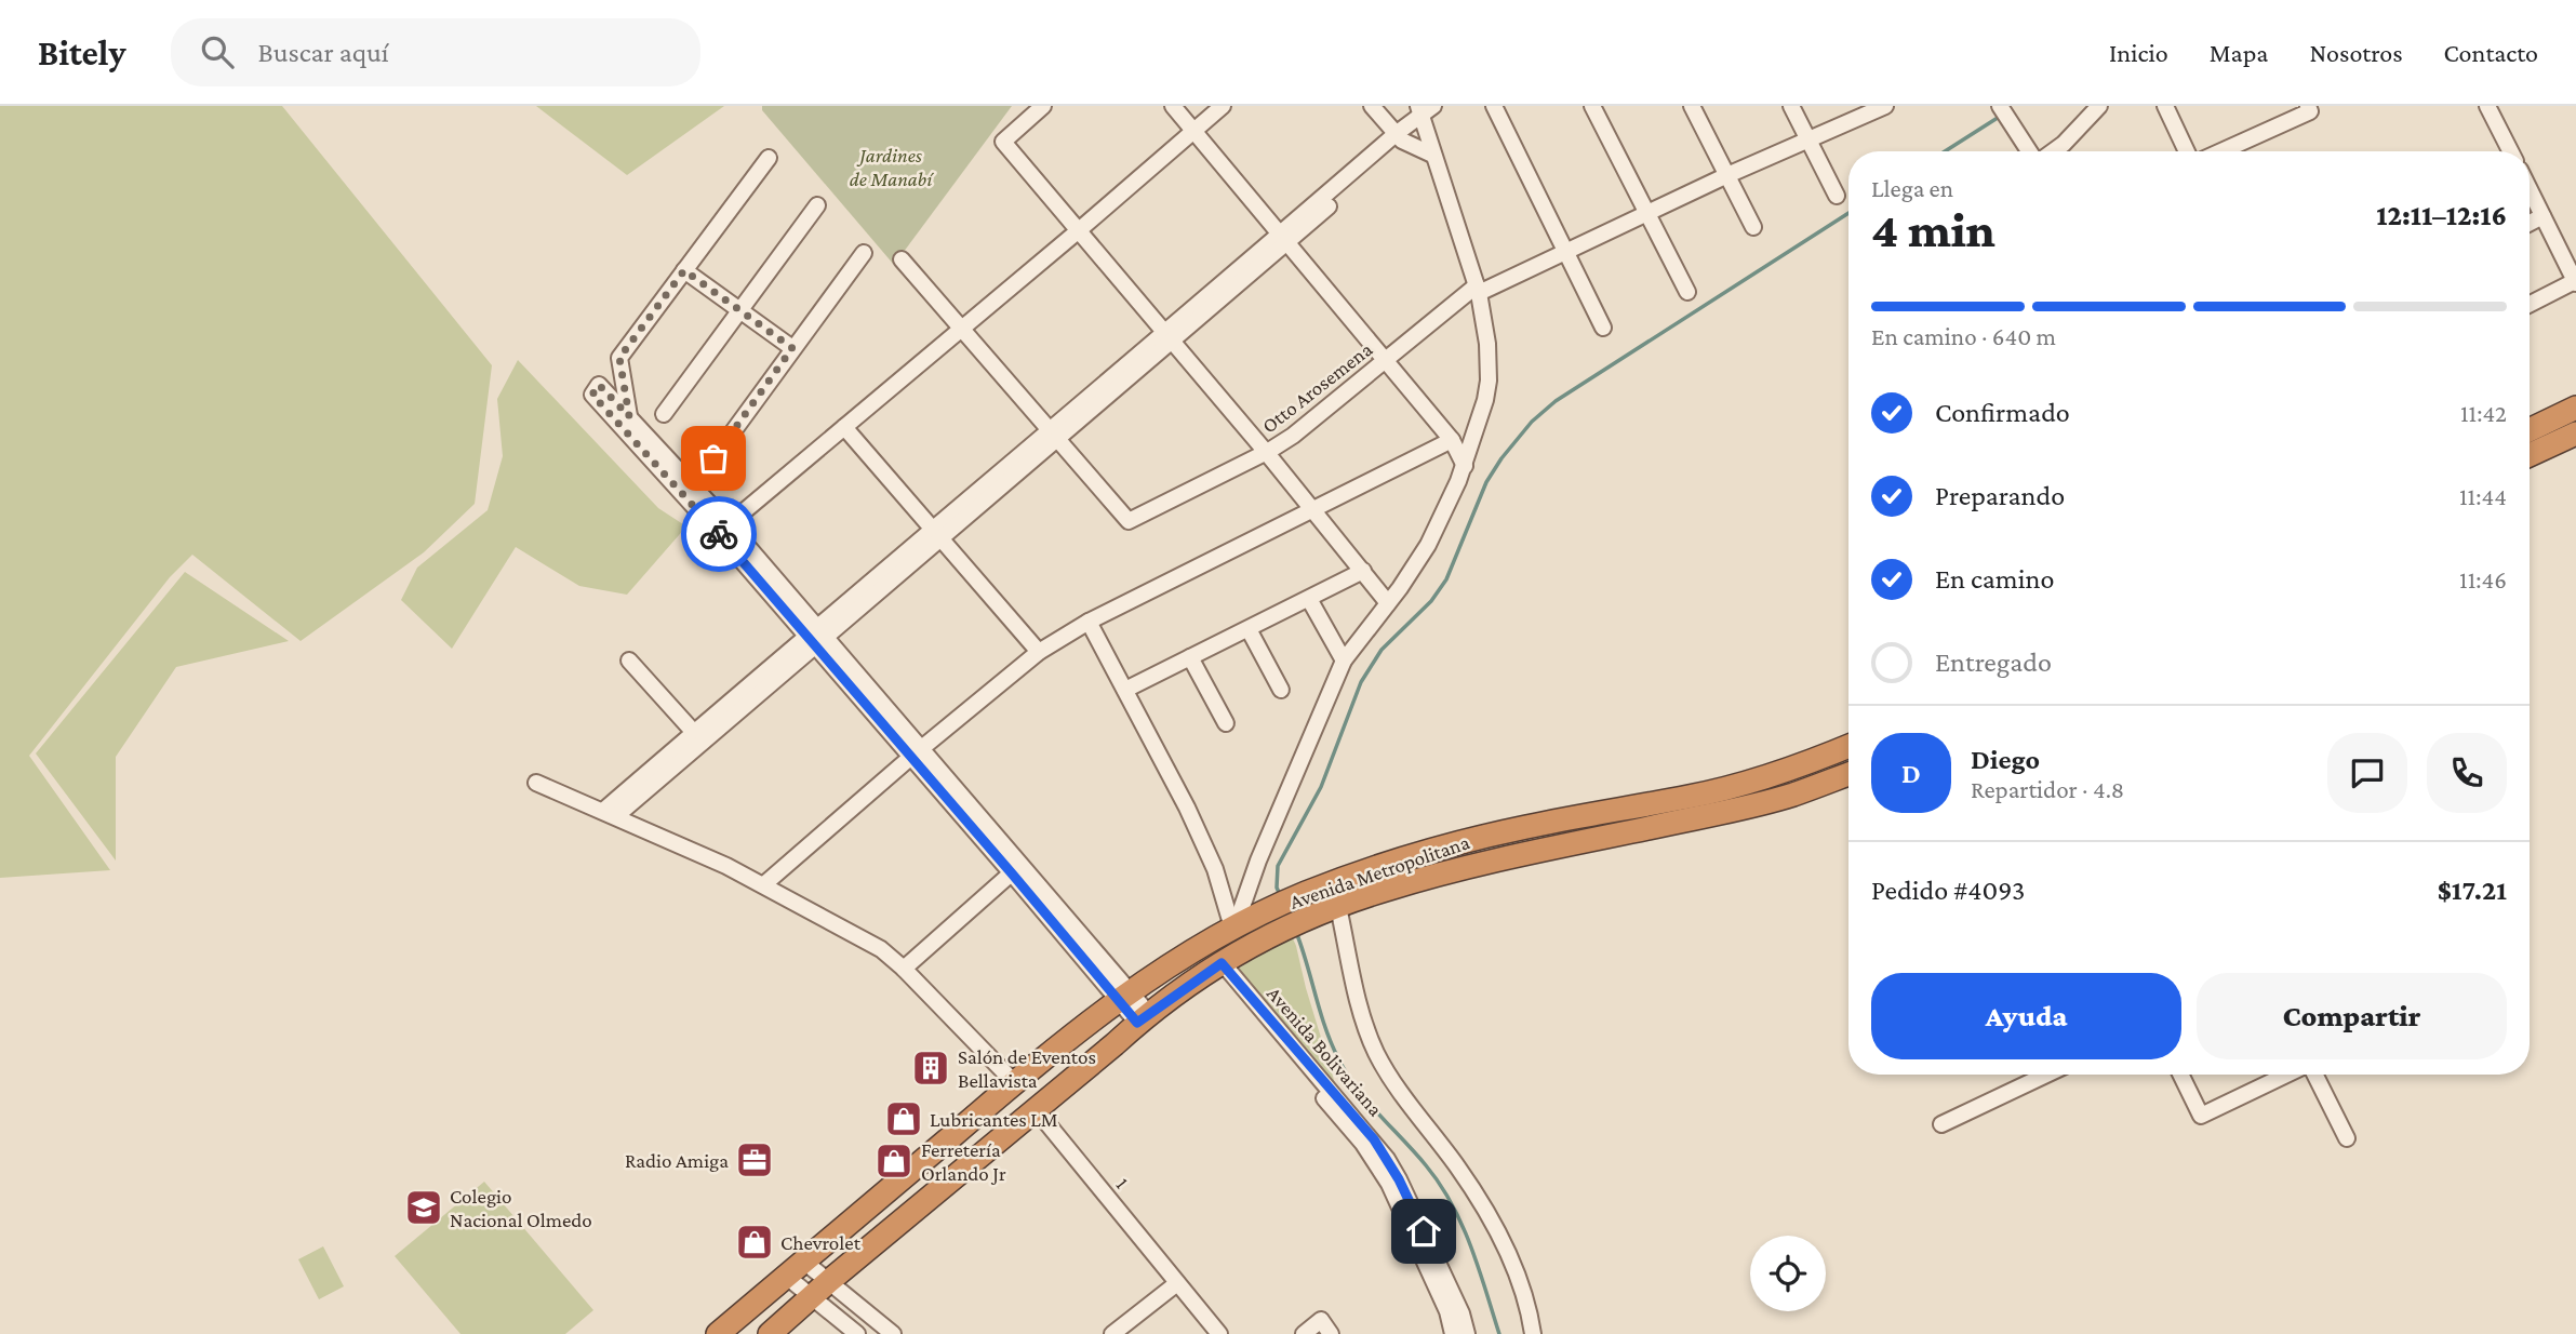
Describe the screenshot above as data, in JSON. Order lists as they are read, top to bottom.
{
  "streets": {
    "highway": ["Avenida Metropolitana"],
    "street": ["Otto Arosemena", "Avenida Bolivariana", "1"]
  },
  "parks": ["Jardines de Manabí"],
  "places": {
    "building": ["Salón de Eventos Bellavista"],
    "shop": ["Lubricantes LM", "Ferretería Orlando Jr", "Chevrolet"],
    "office": ["Radio Amiga"],
    "school or university": ["Colegio Nacional Olmedo"]
  },
  "page": {
    "header": "Bitely",
    "search": "Buscar aquí",
    "nav": [
      "Inicio",
      "Mapa",
      "Nosotros",
      "Contacto"
    ],
    "heading": ["4 min", "Llega en", "12:11–12:16"],
    "panel": [
      "Diego",
      "Repartidor · 4.8",
      "Pedido #4093",
      "$17.21"
    ],
    "bar": "En camino · 640 m",
    "list": [
      ["Confirmado", "11:42"],
      ["Preparando", "11:44"],
      ["En camino", "11:46"],
      "Entregado"
    ],
    "round": "D",
    "buttons": ["Ayuda", "Compartir"]
  }
}
